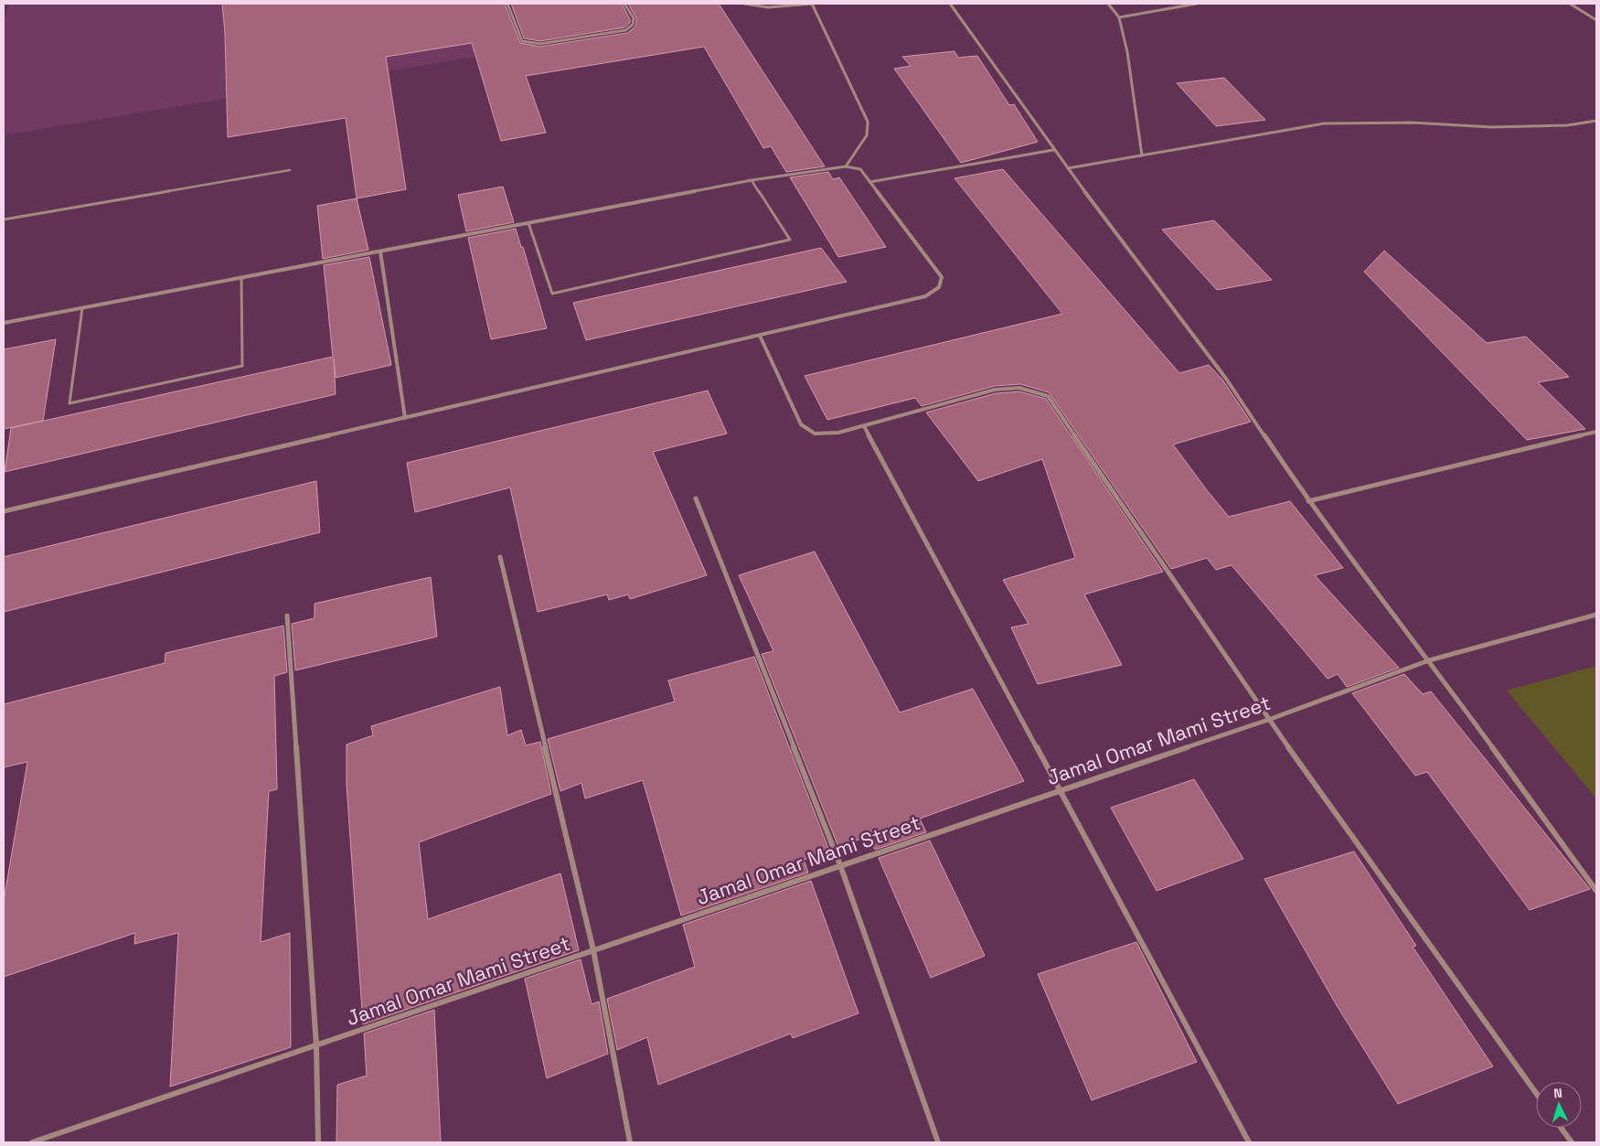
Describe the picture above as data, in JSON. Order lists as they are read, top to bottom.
{
  "streets": {
    "street": ["Jamal Omar Mami Street"]
  },
  "north": "top"
}
